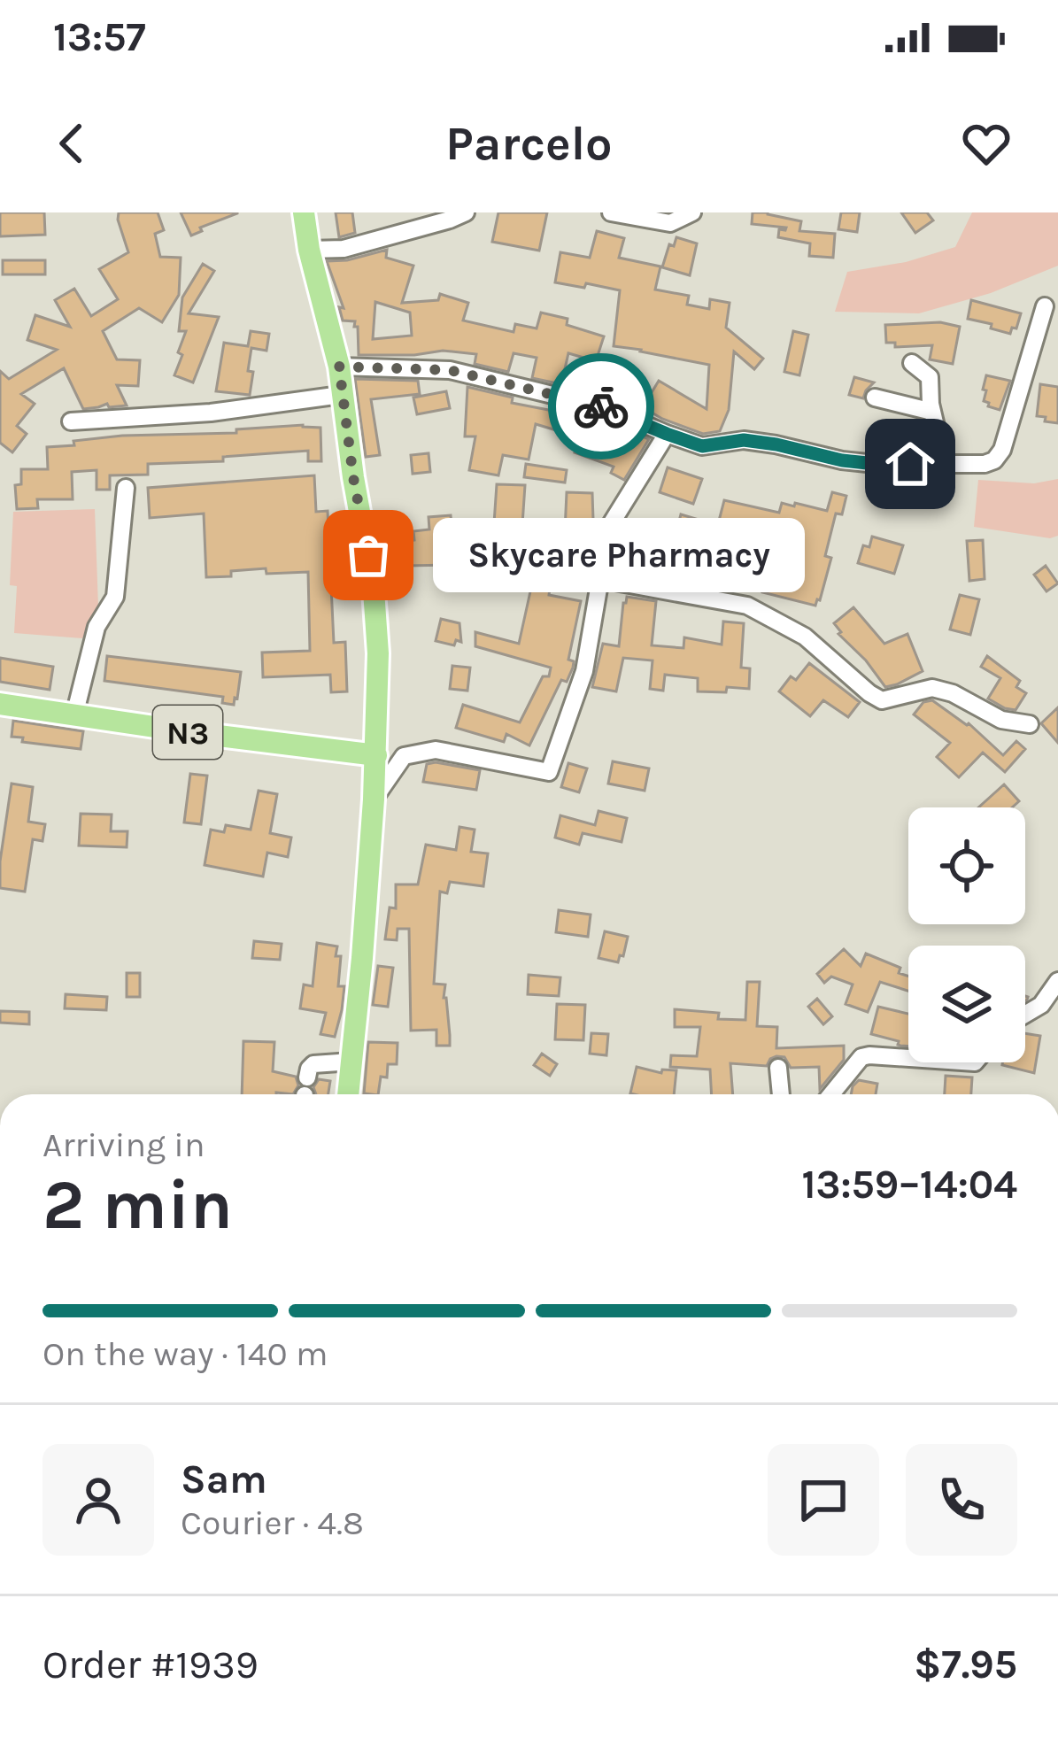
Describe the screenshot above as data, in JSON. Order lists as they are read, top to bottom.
{
  "streets": {
    "main road": ["N3"]
  },
  "places": ["Skycare Pharmacy"],
  "page": {
    "status": "13:57",
    "header": "Parcelo",
    "bubble": "Skycare Pharmacy",
    "heading": ["2 min", "Arriving in", "13:59–14:04"],
    "panel": [
      "Sam",
      "Courier · 4.8",
      "Order #1939",
      "$7.95"
    ],
    "bar": "On the way · 140 m"
  }
}
